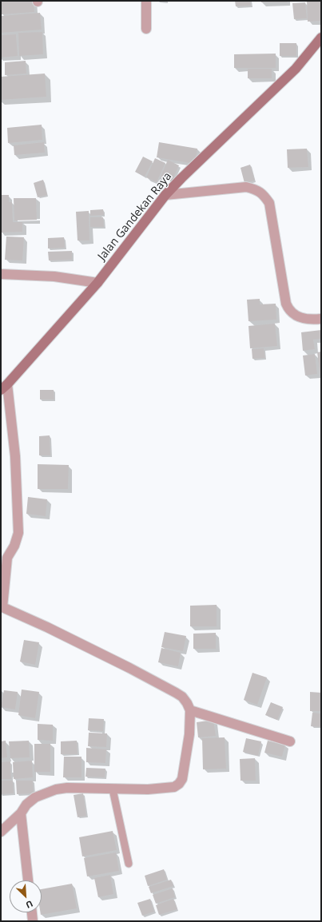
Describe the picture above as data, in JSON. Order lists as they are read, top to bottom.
{
  "streets": {
    "street": ["Jalan Gandekan Raya"]
  },
  "north": "bottom right"
}
